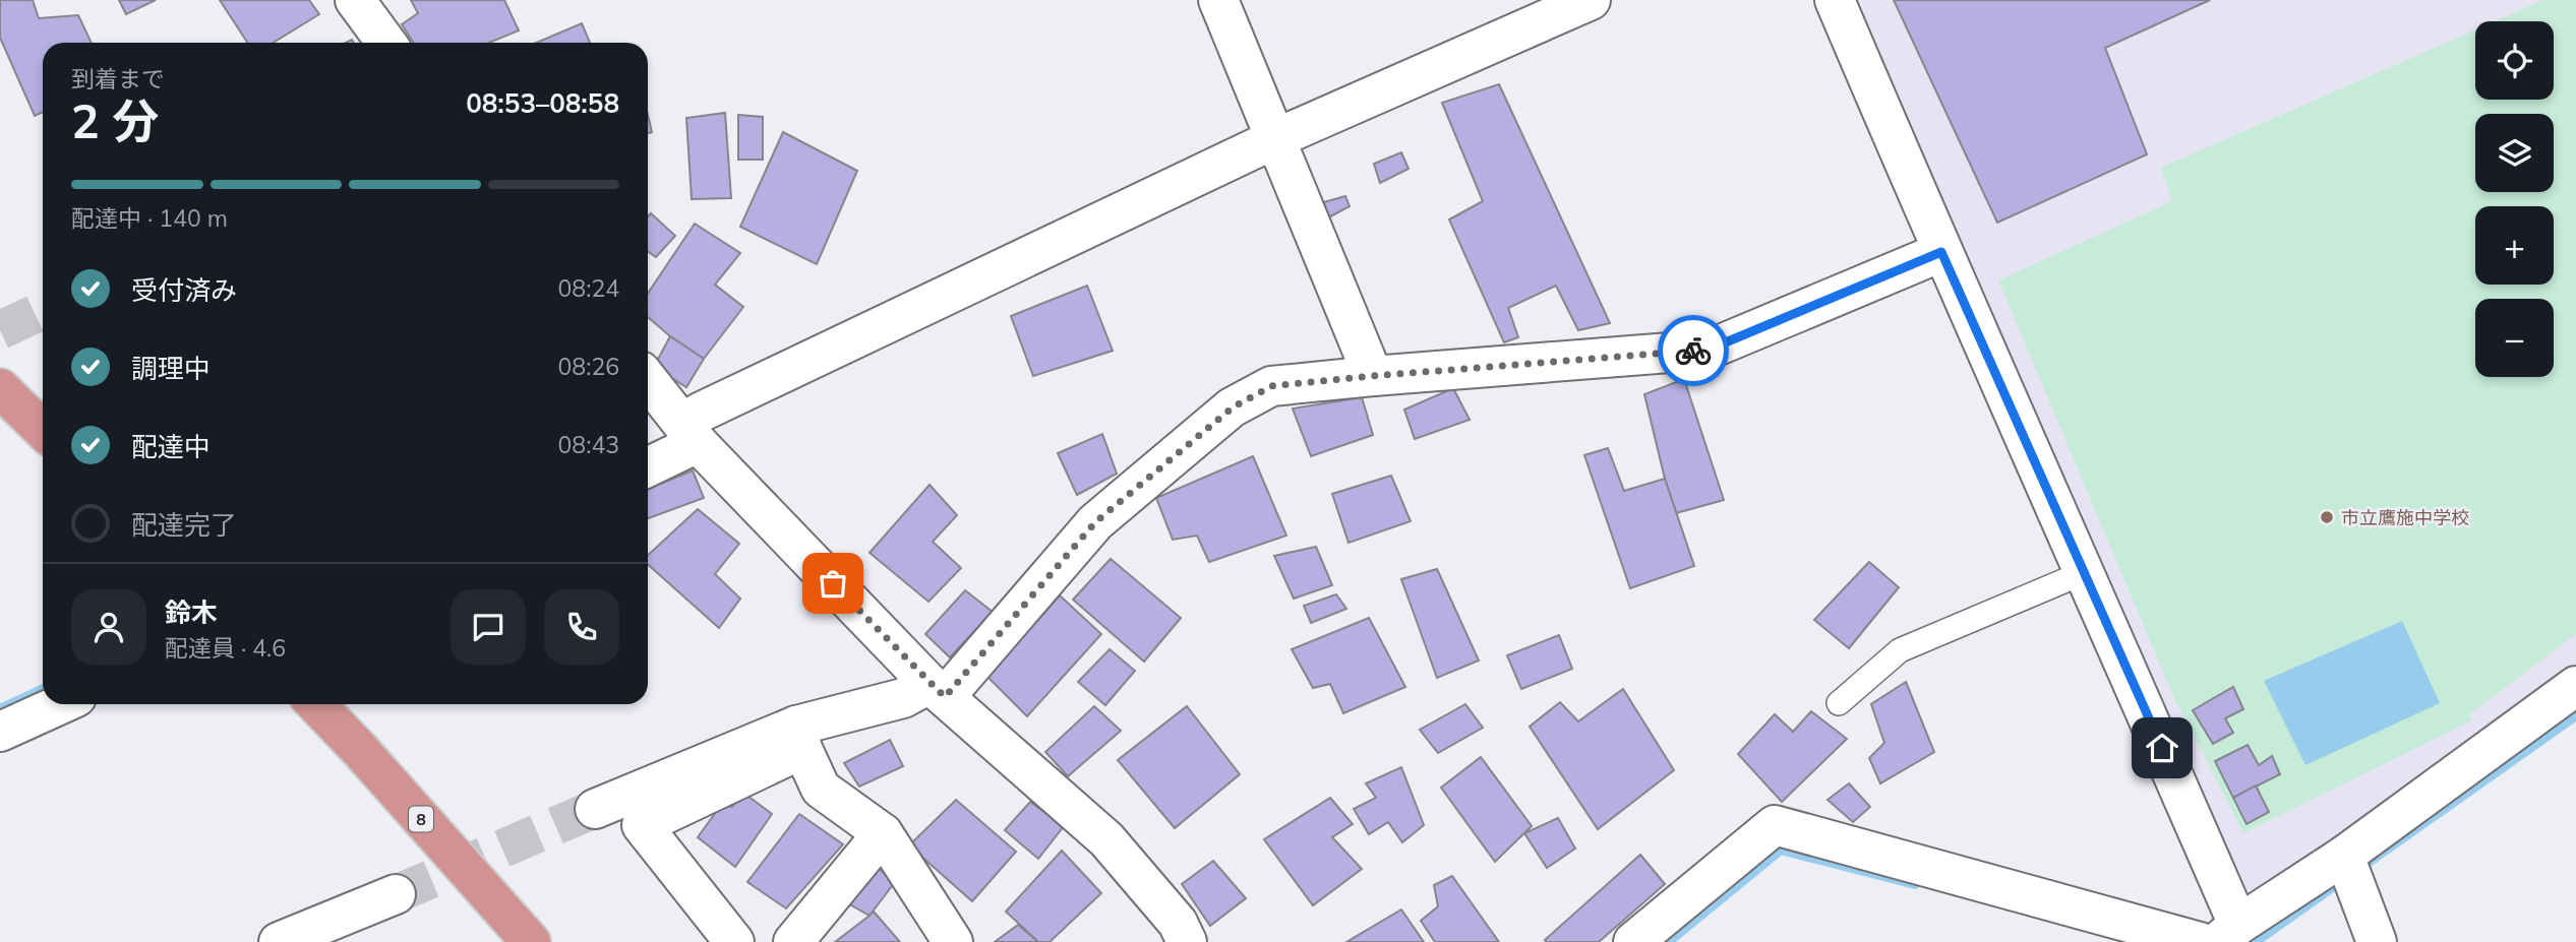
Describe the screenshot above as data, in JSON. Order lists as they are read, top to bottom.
{
  "streets": {
    "highway": ["8"]
  },
  "places": ["市立鷹施中学校"],
  "page": {
    "map_buttons": ["+", "−"],
    "heading": ["2 分", "到着まで", "08:53–08:58"],
    "panel": ["鈴木", "配達員 · 4.6"],
    "bar": "配達中 · 140 m",
    "list": [
      ["受付済み", "08:24"],
      ["調理中", "08:26"],
      ["配達中", "08:43"],
      "配達完了"
    ]
  }
}
